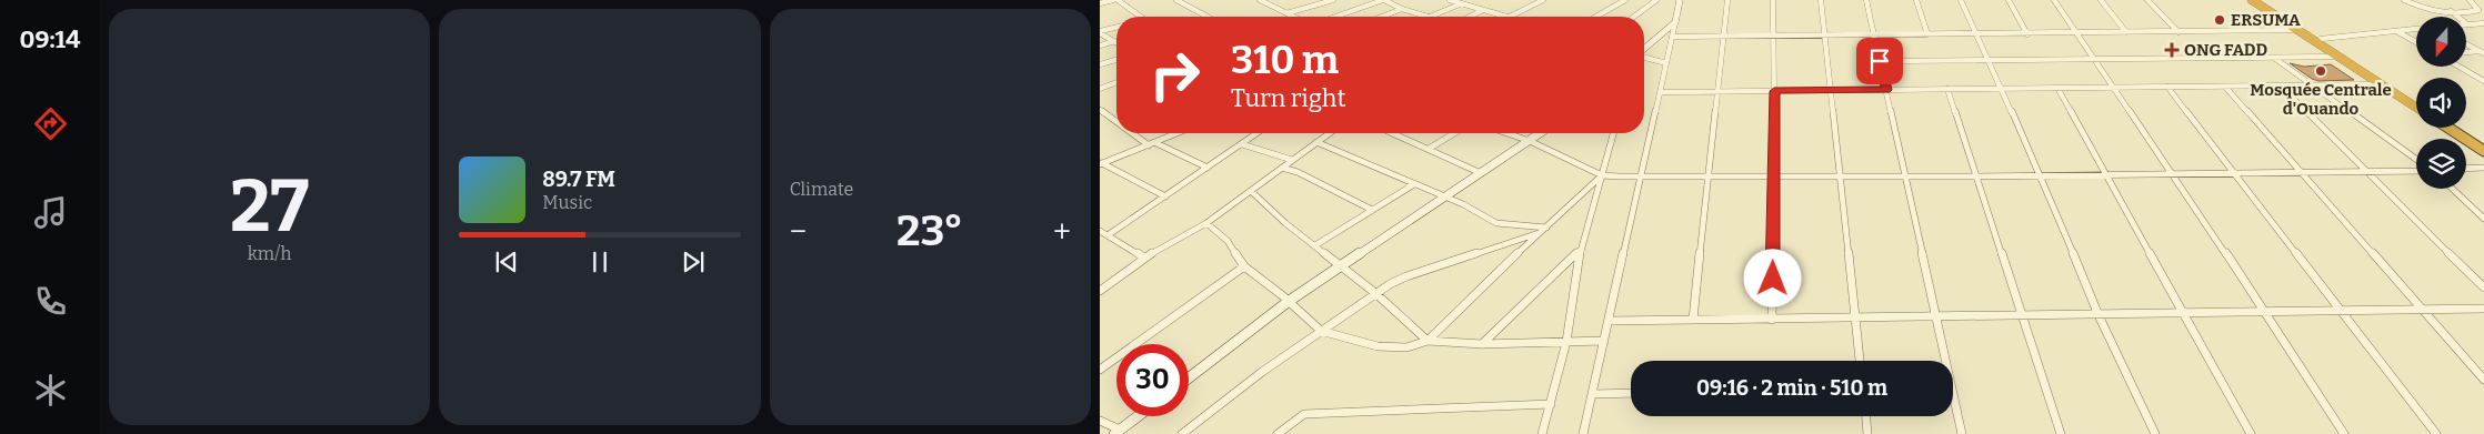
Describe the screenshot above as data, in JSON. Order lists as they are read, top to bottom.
{
  "places": {
    "other": ["ERSUMA", "Mosquée Centrale d'Ouando"],
    "health": ["ONG FADD"]
  },
  "north": "bottom",
  "page": {
    "tabs": "09:14",
    "tile": [
      ["27", "km/h"],
      "Climate"
    ],
    "turn": ["310 m", "Turn right"],
    "song": ["89.7 FM", "Music"],
    "heat": ["−", "23°", "+"],
    "limit": "30",
    "trip": "09:16 · 2 min · 510 m"
  }
}
